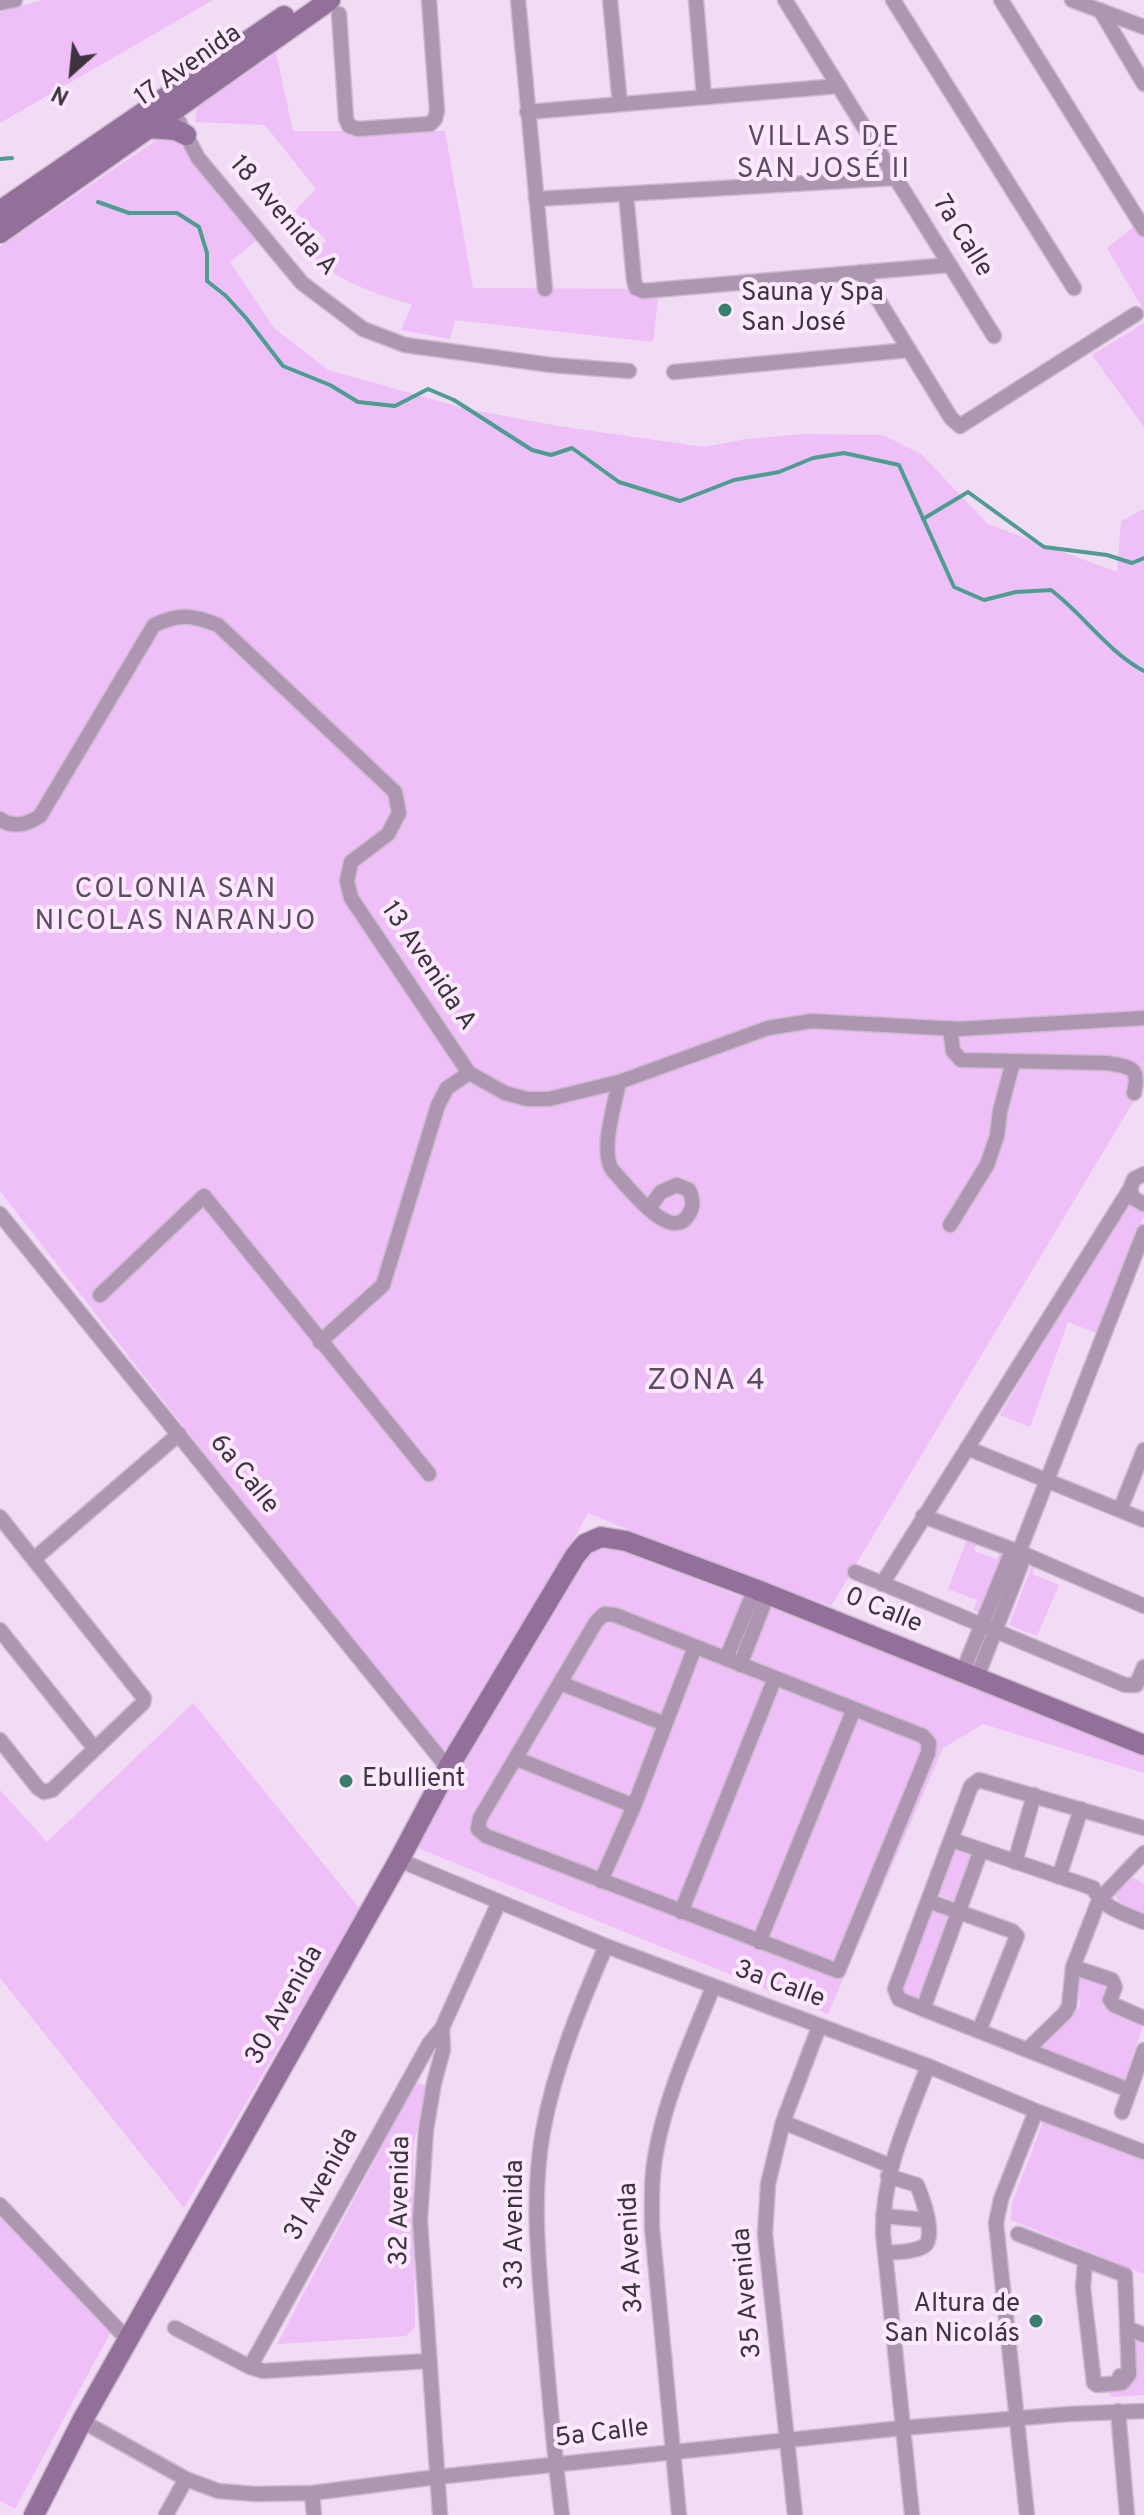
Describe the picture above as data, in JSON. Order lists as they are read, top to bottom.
{
  "streets": {
    "street": [
      "17 Avenida",
      "18 Avenida A",
      "7a Calle",
      "13 Avenida A",
      "6a Calle",
      "0 Calle",
      "3a Calle",
      "30 Avenida",
      "31 Avenida",
      "32 Avenida",
      "33 Avenida",
      "34 Avenida",
      "35 Avenida",
      "5a Calle"
    ]
  },
  "crossings": [
    ["17 Avenida", "18 Avenida A"],
    ["6a Calle", "30 Avenida"],
    ["0 Calle", "30 Avenida"],
    ["3a Calle", "30 Avenida"],
    ["3a Calle", "32 Avenida"],
    ["3a Calle", "33 Avenida"],
    ["3a Calle", "34 Avenida"],
    ["3a Calle", "35 Avenida"],
    ["30 Avenida", "5a Calle"],
    ["31 Avenida", "32 Avenida"],
    ["32 Avenida", "5a Calle"],
    ["33 Avenida", "5a Calle"],
    ["34 Avenida", "5a Calle"],
    ["35 Avenida", "5a Calle"]
  ],
  "districts": ["VILLAS DE SAN JOSÉ II", "COLONIA SAN NICOLAS NARANJO", "ZONA 4"],
  "places": ["Sauna y Spa San José", "Ebullient", "Altura de San Nicolás"],
  "north": "bottom left"
}
